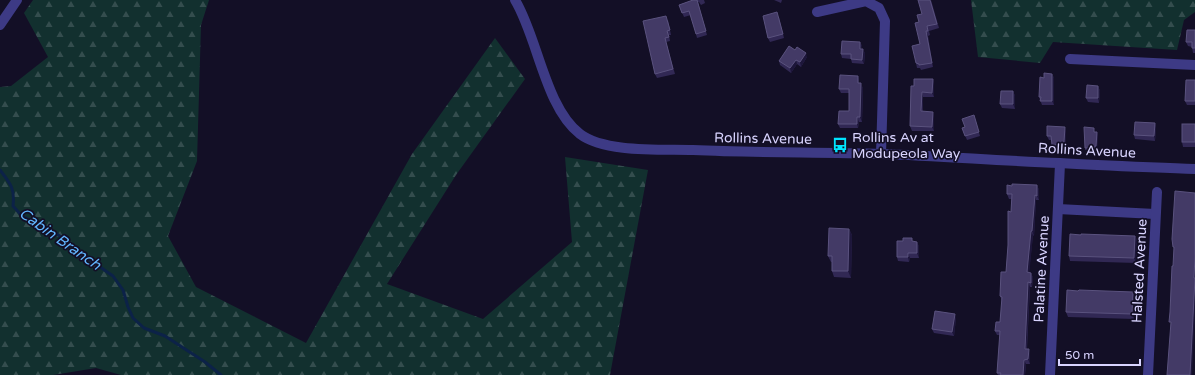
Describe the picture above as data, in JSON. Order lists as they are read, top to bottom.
{
  "streets": {
    "street": ["Rollins Avenue", "Palatine Avenue", "Halsted Avenue"]
  },
  "crossings": [
    ["Rollins Avenue", "Palatine Avenue"]
  ],
  "water": ["Cabin Branch"],
  "places": {
    "bus stop": ["Rollins Av at Modupeola Way"]
  },
  "scale_bar": "50 m"
}
